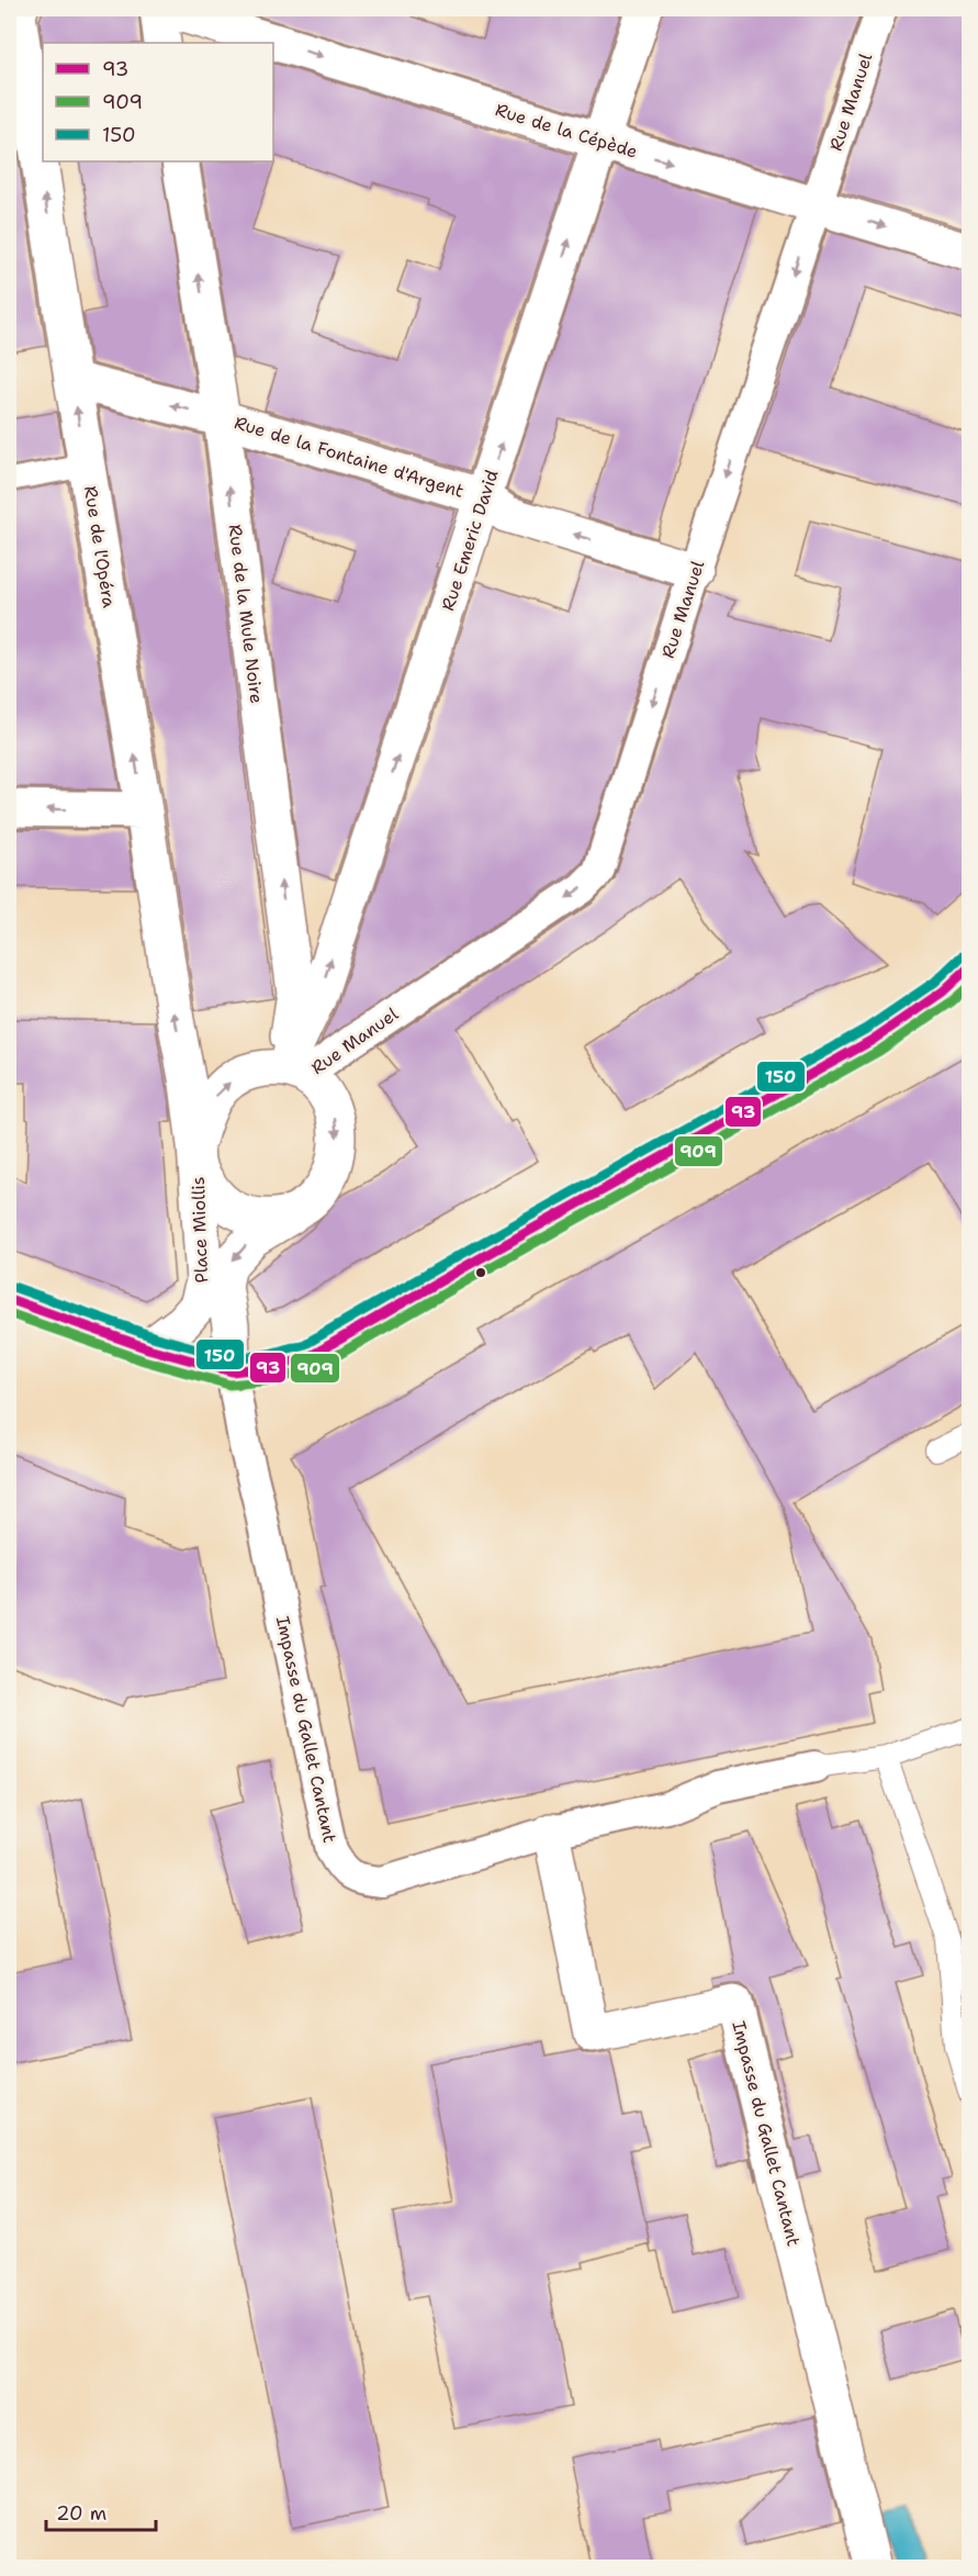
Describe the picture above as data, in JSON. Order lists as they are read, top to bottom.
{
  "streets": {
    "street": [
      "Rue Manuel",
      "Rue de la Cépède",
      "Rue de la Fontaine d'Argent",
      "Rue Emeric David",
      "Rue de l'Opéra",
      "Rue de la Mule Noire",
      "Place Miollis",
      "Impasse du Gallet Cantant"
    ]
  },
  "crossings": [
    ["Rue Manuel", "Rue de la Cépède"],
    ["Rue Manuel", "Rue de la Fontaine d'Argent"],
    ["Rue Manuel", "Rue Emeric David"],
    ["Rue Manuel", "Rue de la Mule Noire"],
    ["Rue Manuel", "Place Miollis"],
    ["Rue de la Cépède", "Rue Emeric David"],
    ["Rue de la Fontaine d'Argent", "Rue Emeric David"],
    ["Rue de la Fontaine d'Argent", "Rue de l'Opéra"],
    ["Rue de la Fontaine d'Argent", "Rue de la Mule Noire"],
    ["Rue Emeric David", "Rue de la Mule Noire"],
    ["Rue Emeric David", "Place Miollis"],
    ["Rue de l'Opéra", "Place Miollis"],
    ["Rue de la Mule Noire", "Place Miollis"],
    ["Place Miollis", "Impasse du Gallet Cantant"]
  ],
  "one_way": [
    "Rue Manuel",
    "Rue de la Cépède",
    "Rue de la Fontaine d'Argent",
    "Rue Emeric David",
    "Rue de l'Opéra",
    "Rue de la Mule Noire"
  ],
  "lines": ["transit line 150", "transit line 93", "transit line 909"],
  "legend": ["93", "909", "150"],
  "scale_bar": "20 m"
}
